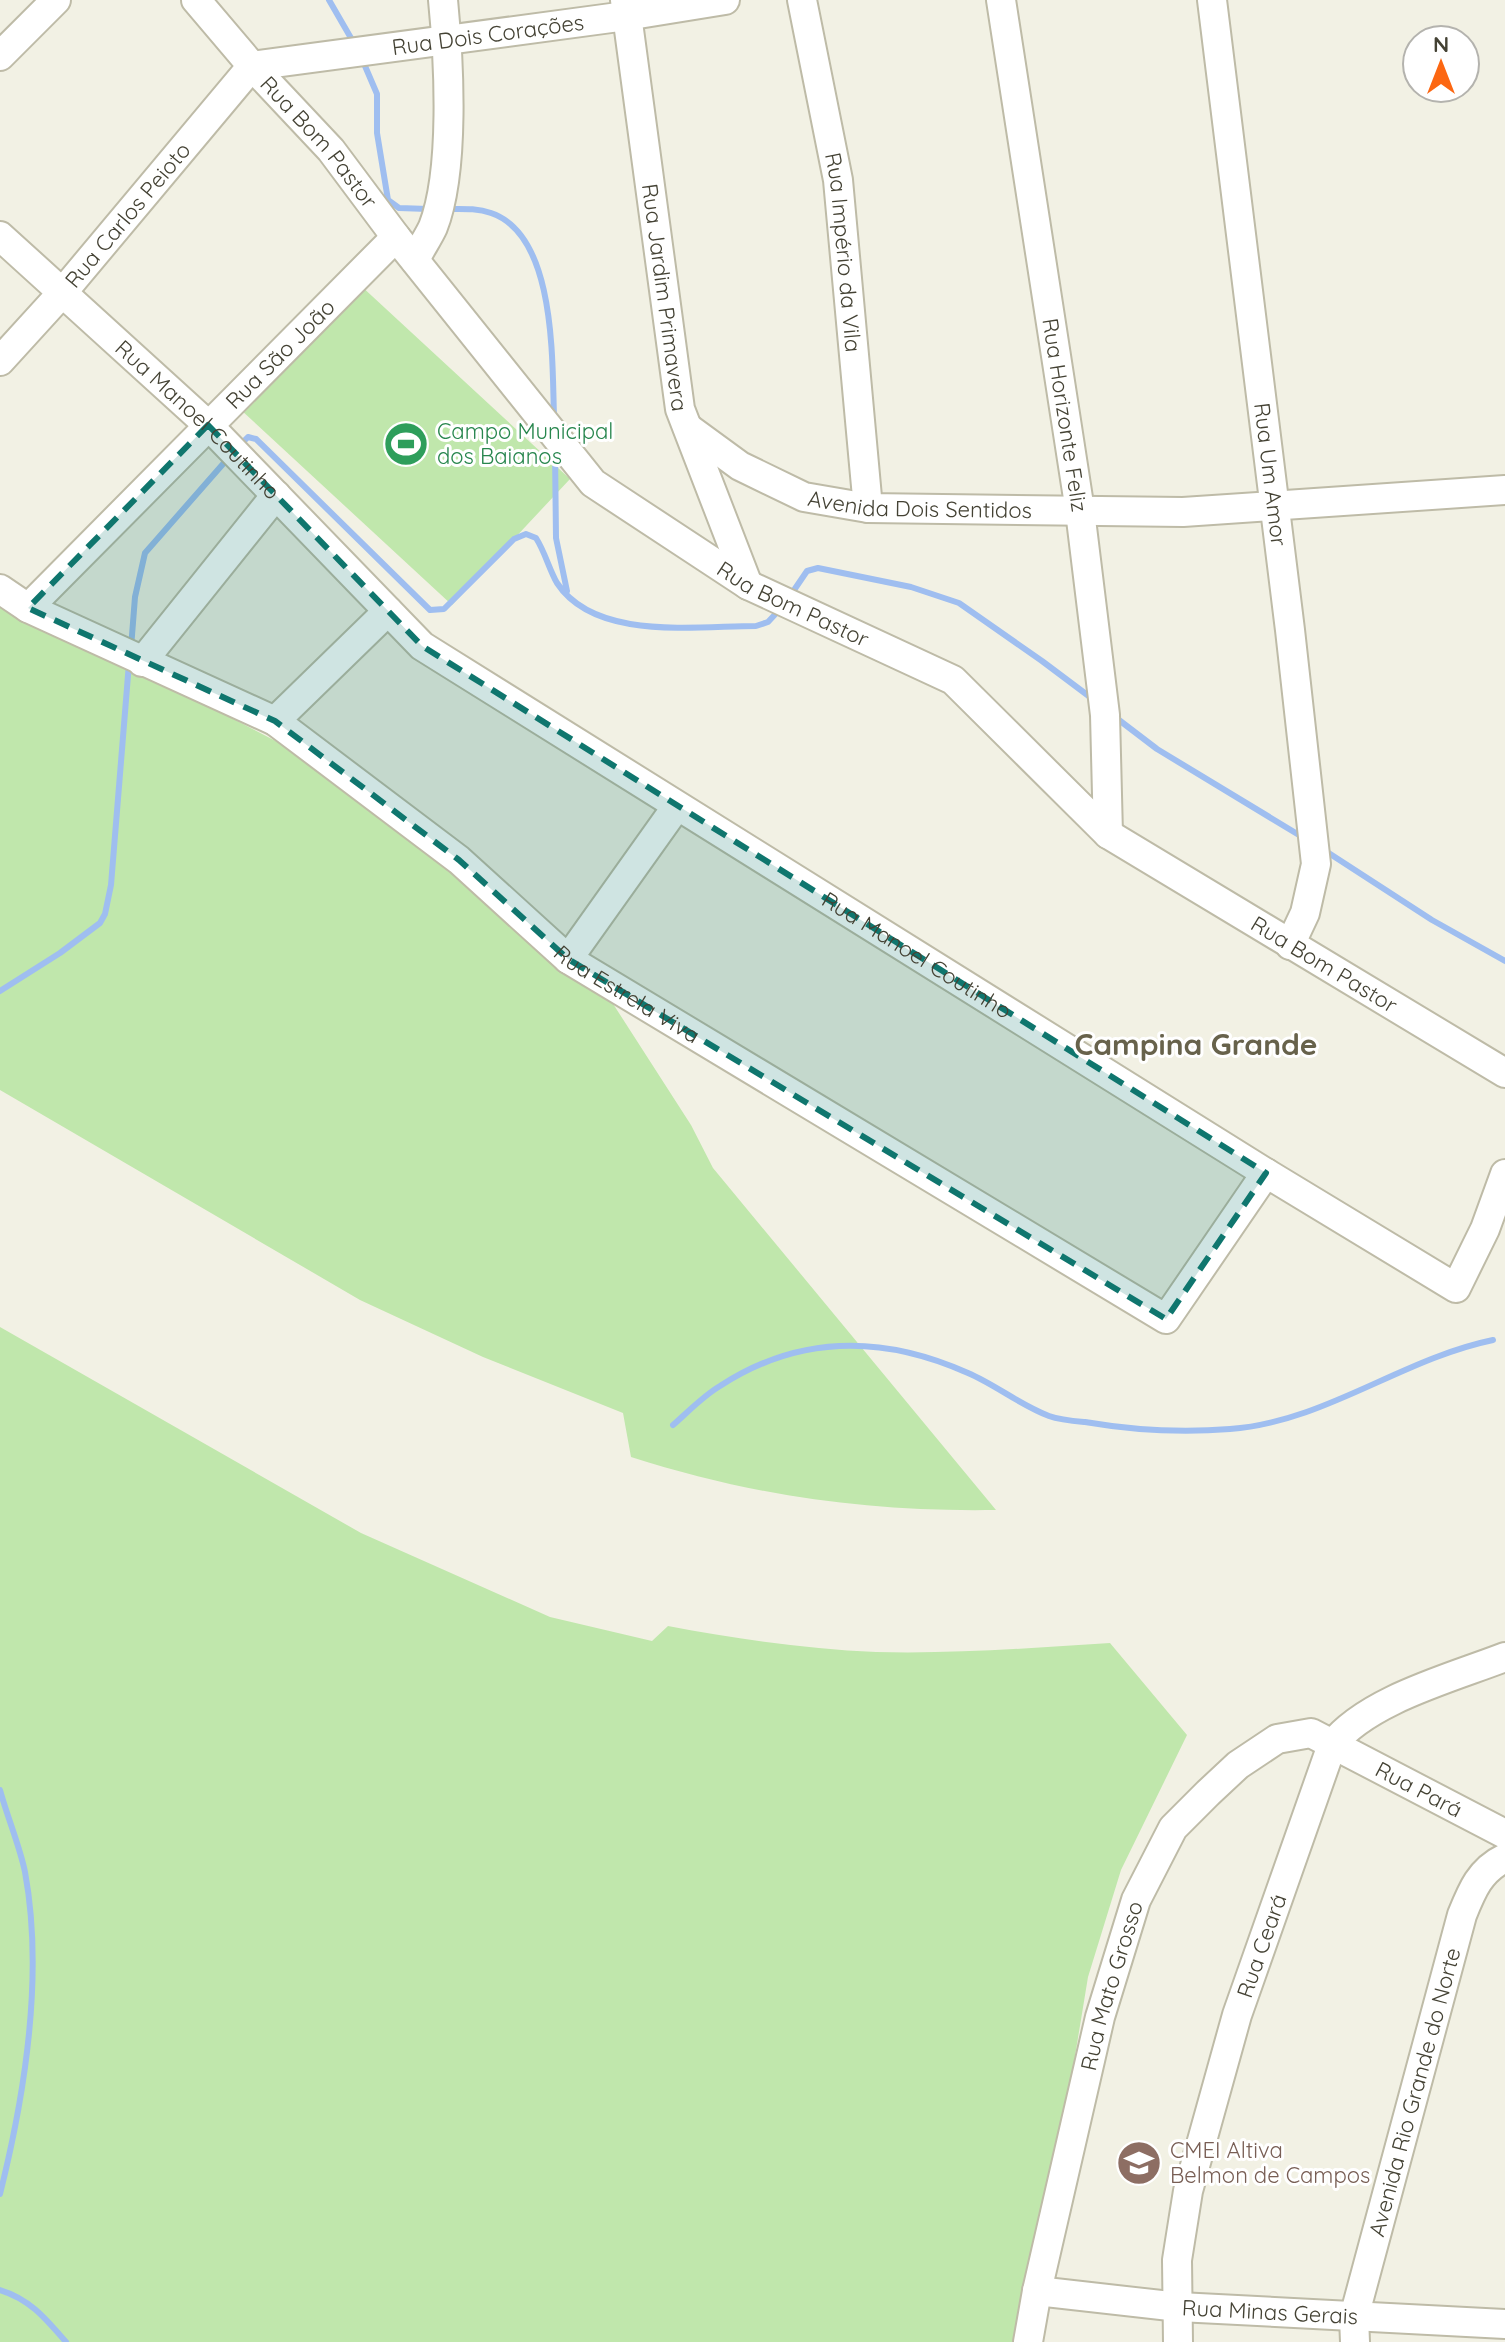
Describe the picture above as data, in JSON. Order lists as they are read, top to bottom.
{
  "streets": {
    "street": [
      "Rua Dois Corações",
      "Rua Bom Pastor",
      "Rua Carlos Peioto",
      "Rua Império da Vila",
      "Rua Jardim Primavera",
      "Rua São João",
      "Rua Horizonte Feliz",
      "Rua Manoel Coutinho",
      "Rua Um Amor",
      "Avenida Dois Sentidos",
      "Rua Estrela Viva",
      "Rua Pará",
      "Rua Ceará",
      "Rua Mato Grosso",
      "Avenida Rio Grande do Norte",
      "Rua Minas Gerais"
    ]
  },
  "crossings": [
    ["Rua Dois Corações", "Rua Bom Pastor"],
    ["Rua Dois Corações", "Rua Carlos Peioto"],
    ["Rua Dois Corações", "Rua Jardim Primavera"],
    ["Rua Bom Pastor", "Rua Carlos Peioto"],
    ["Rua Bom Pastor", "Rua Jardim Primavera"],
    ["Rua Bom Pastor", "Rua São João"],
    ["Rua Bom Pastor", "Rua Horizonte Feliz"],
    ["Rua Bom Pastor", "Rua Um Amor"],
    ["Rua Carlos Peioto", "Rua Manoel Coutinho"],
    ["Rua Império da Vila", "Avenida Dois Sentidos"],
    ["Rua Jardim Primavera", "Avenida Dois Sentidos"],
    ["Rua São João", "Rua Manoel Coutinho"],
    ["Rua São João", "Rua Estrela Viva"],
    ["Rua Horizonte Feliz", "Avenida Dois Sentidos"],
    ["Rua Manoel Coutinho", "Rua Estrela Viva"],
    ["Rua Um Amor", "Avenida Dois Sentidos"],
    ["Rua Pará", "Rua Ceará"],
    ["Rua Pará", "Rua Mato Grosso"],
    ["Rua Ceará", "Rua Mato Grosso"],
    ["Rua Ceará", "Rua Minas Gerais"],
    ["Rua Mato Grosso", "Rua Minas Gerais"],
    ["Avenida Rio Grande do Norte", "Rua Minas Gerais"]
  ],
  "districts": ["Campina Grande"],
  "places": {
    "sports": ["Campo Municipal dos Baianos"],
    "school or university": ["CMEI Altiva Belmon de Campos"]
  },
  "north": "top"
}
